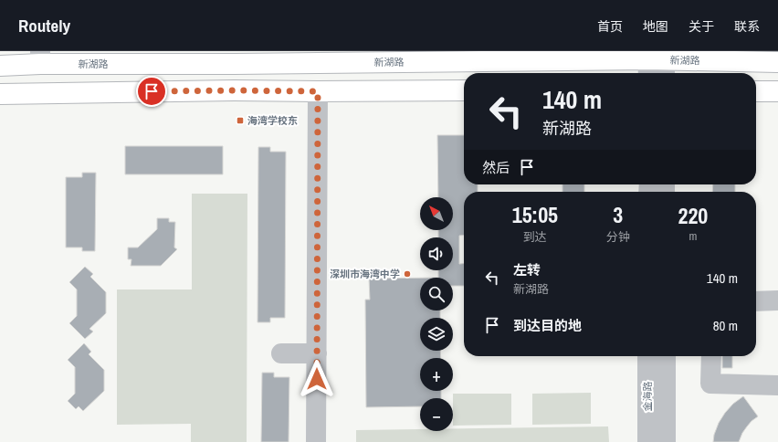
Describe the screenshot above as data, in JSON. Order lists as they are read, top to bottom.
{
  "streets": {
    "main road": ["新湖路"],
    "street": ["金海路"]
  },
  "places": {
    "transit": ["海湾学校东"],
    "other": ["深圳市海湾中学"]
  },
  "north": "top left",
  "page": {
    "header": "Routely",
    "nav": [
      "首页",
      "地图",
      "关于",
      "联系"
    ],
    "turn": ["140 m", "新湖路"],
    "then": "然后",
    "eta": [
      "15:05",
      "到达",
      "3",
      "分钟",
      "220",
      "m"
    ],
    "map_buttons": ["+", "−"],
    "list": [
      {
        "name": "左转",
        "note": "新湖路",
        "value": "140 m"
      },
      {
        "name": "到达目的地",
        "value": "80 m"
      }
    ]
  }
}
